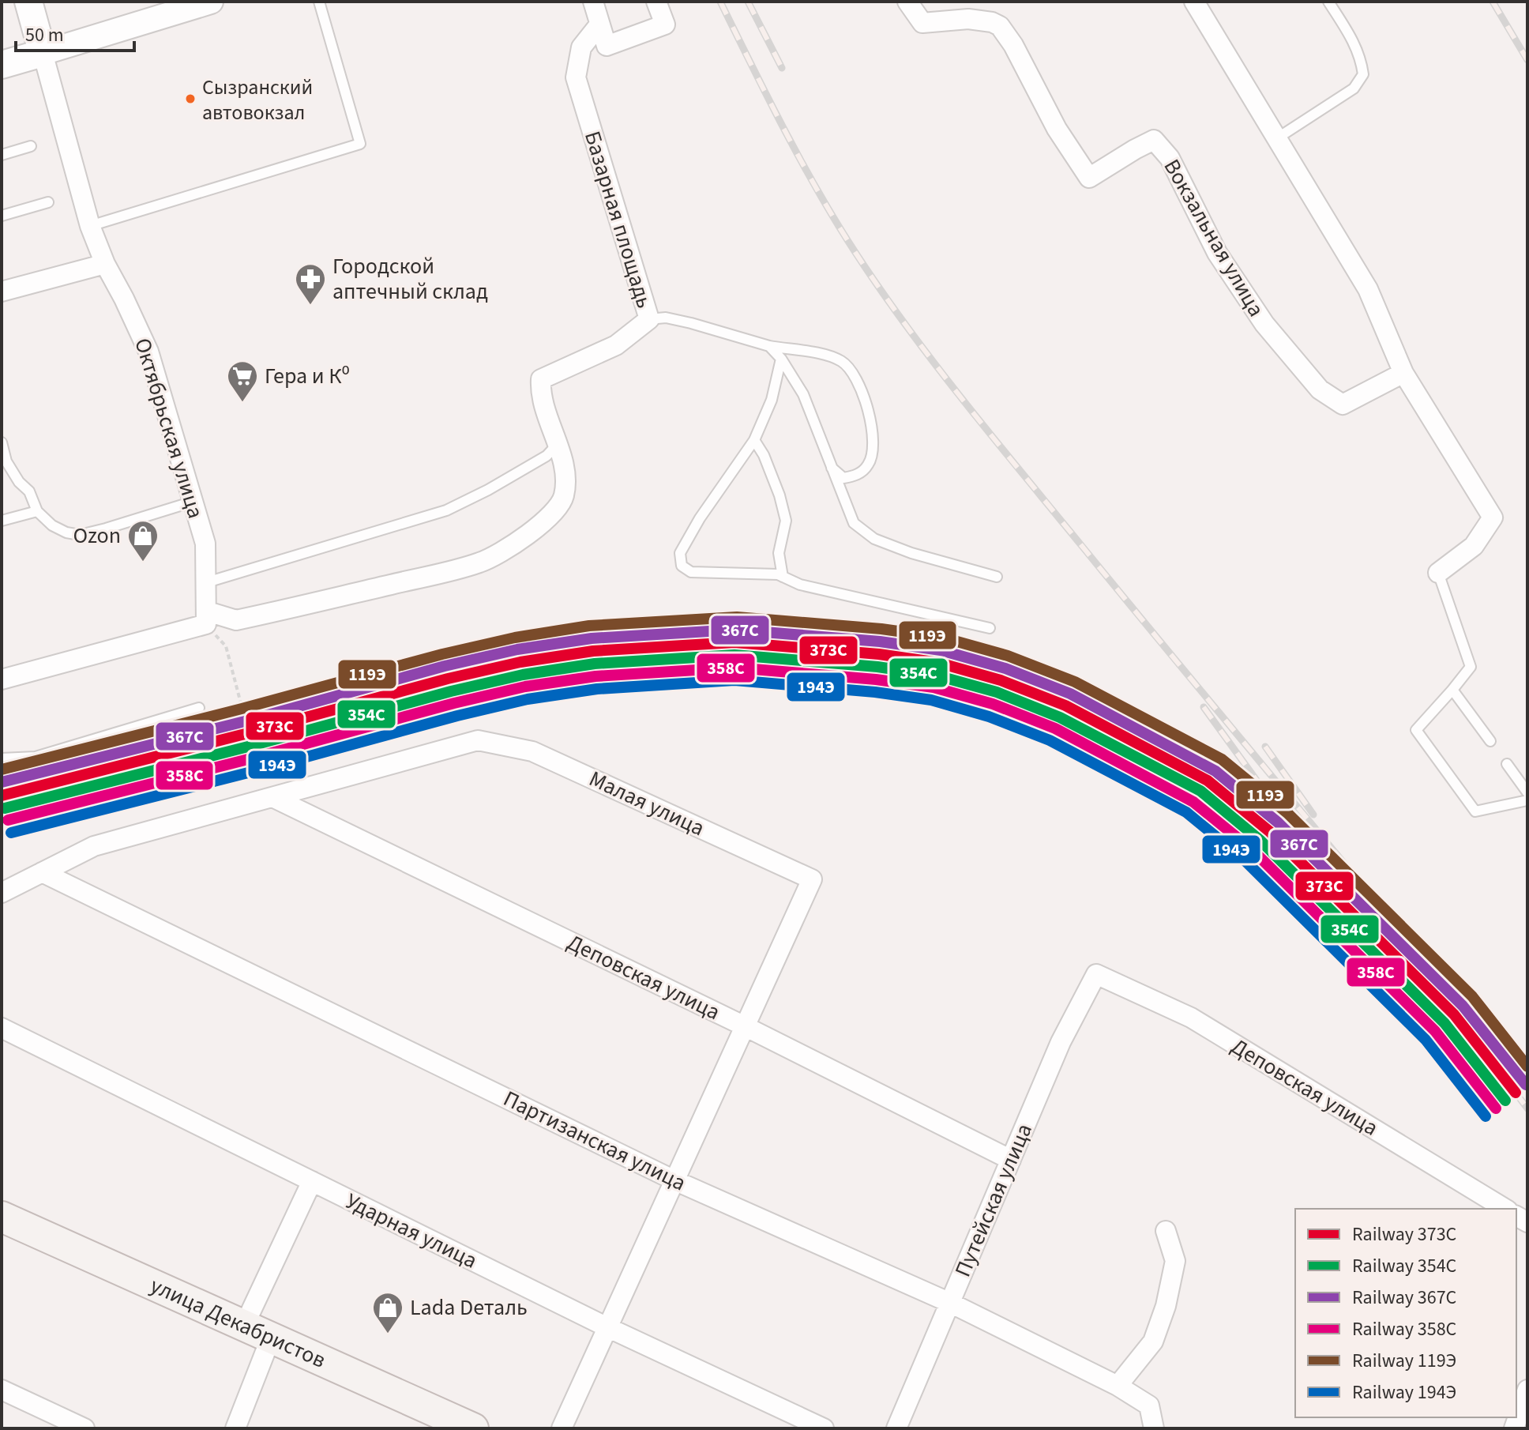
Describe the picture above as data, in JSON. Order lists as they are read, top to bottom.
{
  "streets": {
    "main road": ["Октябрьская улица", "улица Декабристов"],
    "street": [
      "Базарная площадь",
      "Вокзальная улица",
      "Малая улица",
      "Деповская улица",
      "Партизанская улица",
      "Путейская улица",
      "Ударная улица"
    ]
  },
  "crossings": [
    ["Базарная площадь", "Октябрьская улица"],
    ["Малая улица", "Деповская улица"],
    ["Деповская улица", "Путейская улица"],
    ["Партизанская улица", "Путейская улица"]
  ],
  "places": {
    "other": ["Сызранский автовокзал"],
    "pharmacy": ["Городской аптечный склад"],
    "supermarket": ["Гера и К⁰"],
    "shop": ["Ozon", "Lada Dеталь"]
  },
  "lines": [
    "rail line 119Э",
    "rail line 367С",
    "rail line 373C",
    "rail line 354С",
    "rail line 358С",
    "rail line 194Э"
  ],
  "legend": [
    "Railway 373C",
    "Railway 354С",
    "Railway 367С",
    "Railway 358С",
    "Railway 119Э",
    "Railway 194Э"
  ],
  "scale_bar": "50 m"
}
